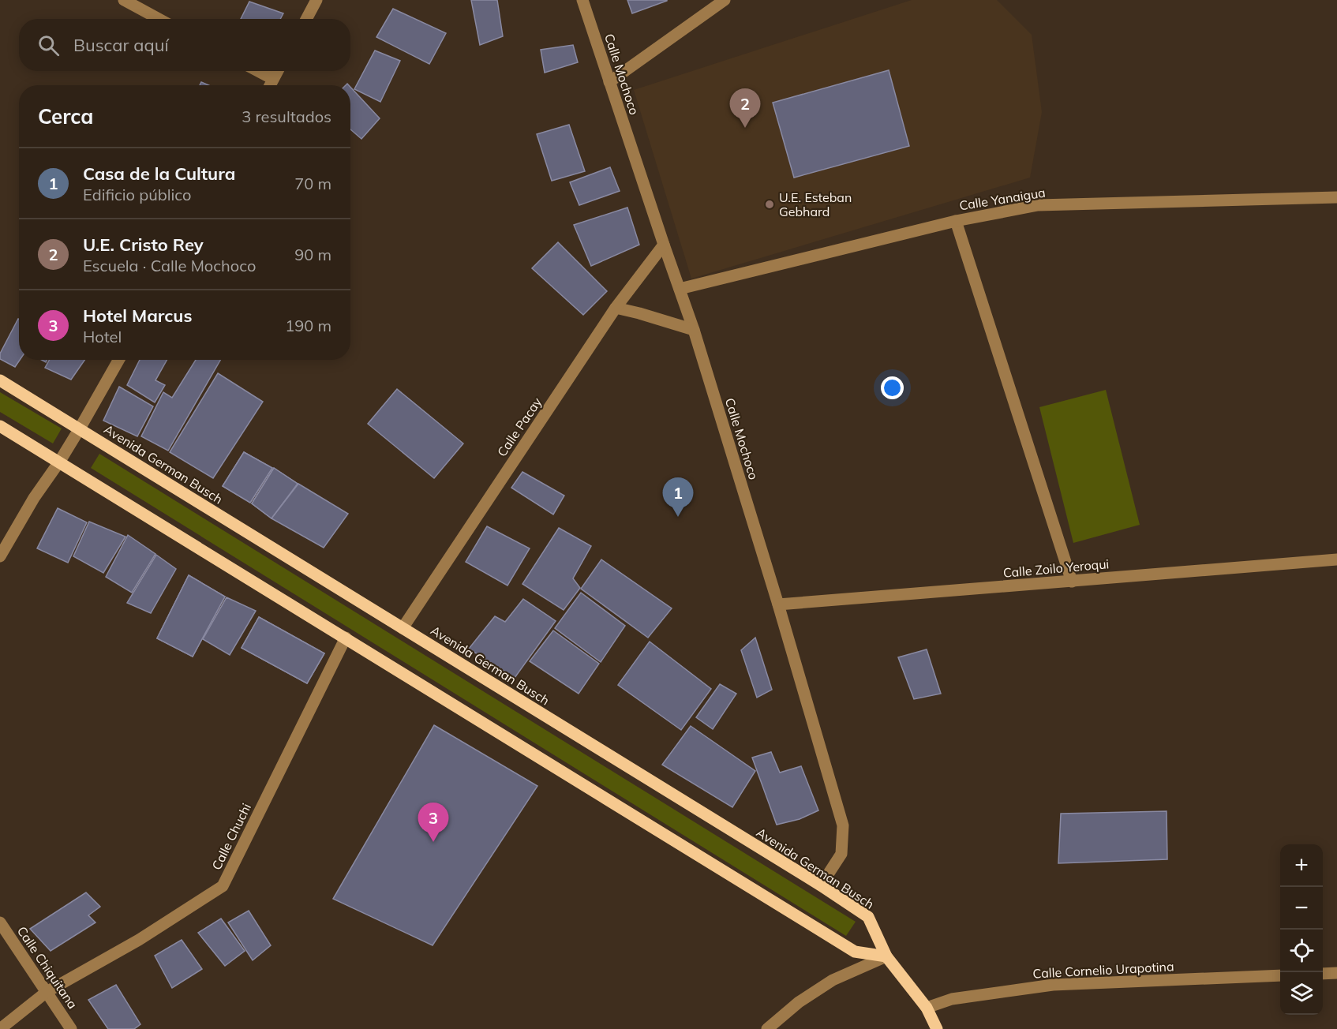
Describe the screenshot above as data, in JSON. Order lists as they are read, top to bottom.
{
  "streets": {
    "main road": ["Avenida German Busch"],
    "street": [
      "Calle Mochoco",
      "Calle Yanaigua",
      "Calle Pacay",
      "Calle Zoilo Yeroqui",
      "Calle Chuchi",
      "Calle Chiquitana",
      "Calle Cornelio Urapotina"
    ]
  },
  "crossings": [
    ["Calle Mochoco", "Calle Yanaigua"],
    ["Calle Mochoco", "Calle Pacay"],
    ["Calle Mochoco", "Avenida German Busch"],
    ["Calle Mochoco", "Calle Zoilo Yeroqui"],
    ["Calle Pacay", "Avenida German Busch"],
    ["Avenida German Busch", "Calle Cornelio Urapotina"],
    ["Calle Chuchi", "Calle Chiquitana"]
  ],
  "places": ["U.E. Esteban Gebhard"],
  "page": {
    "search": "Buscar aquí",
    "heading": ["Cerca", "3 resultados"],
    "pins": ["2", "1", "3"],
    "list": [
      {
        "mark": "1",
        "name": "Casa de la Cultura",
        "note": "Edificio público",
        "value": "70 m"
      },
      {
        "mark": "2",
        "name": "U.E. Cristo Rey",
        "note": "Escuela · Calle Mochoco",
        "value": "90 m"
      },
      {
        "mark": "3",
        "name": "Hotel Marcus",
        "note": "Hotel",
        "value": "190 m"
      }
    ],
    "map_buttons": ["+", "−"]
  }
}
